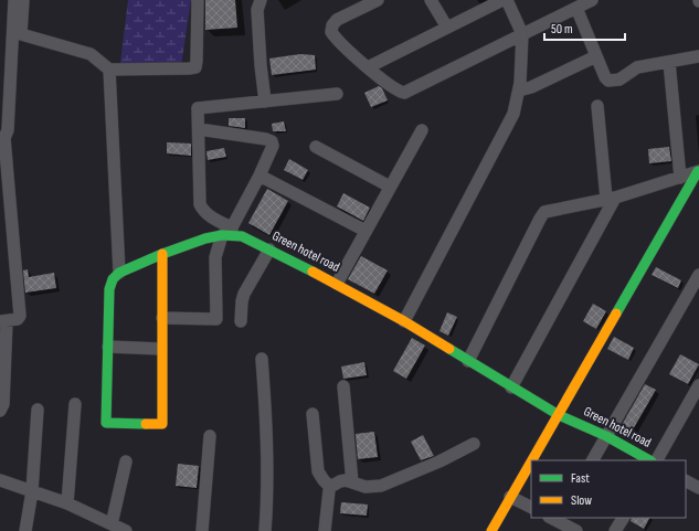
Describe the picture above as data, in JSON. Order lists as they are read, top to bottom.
{
  "streets": {
    "street": ["Green hotel road"]
  },
  "legend": ["Fast", "Slow"],
  "scale_bar": "50 m"
}
